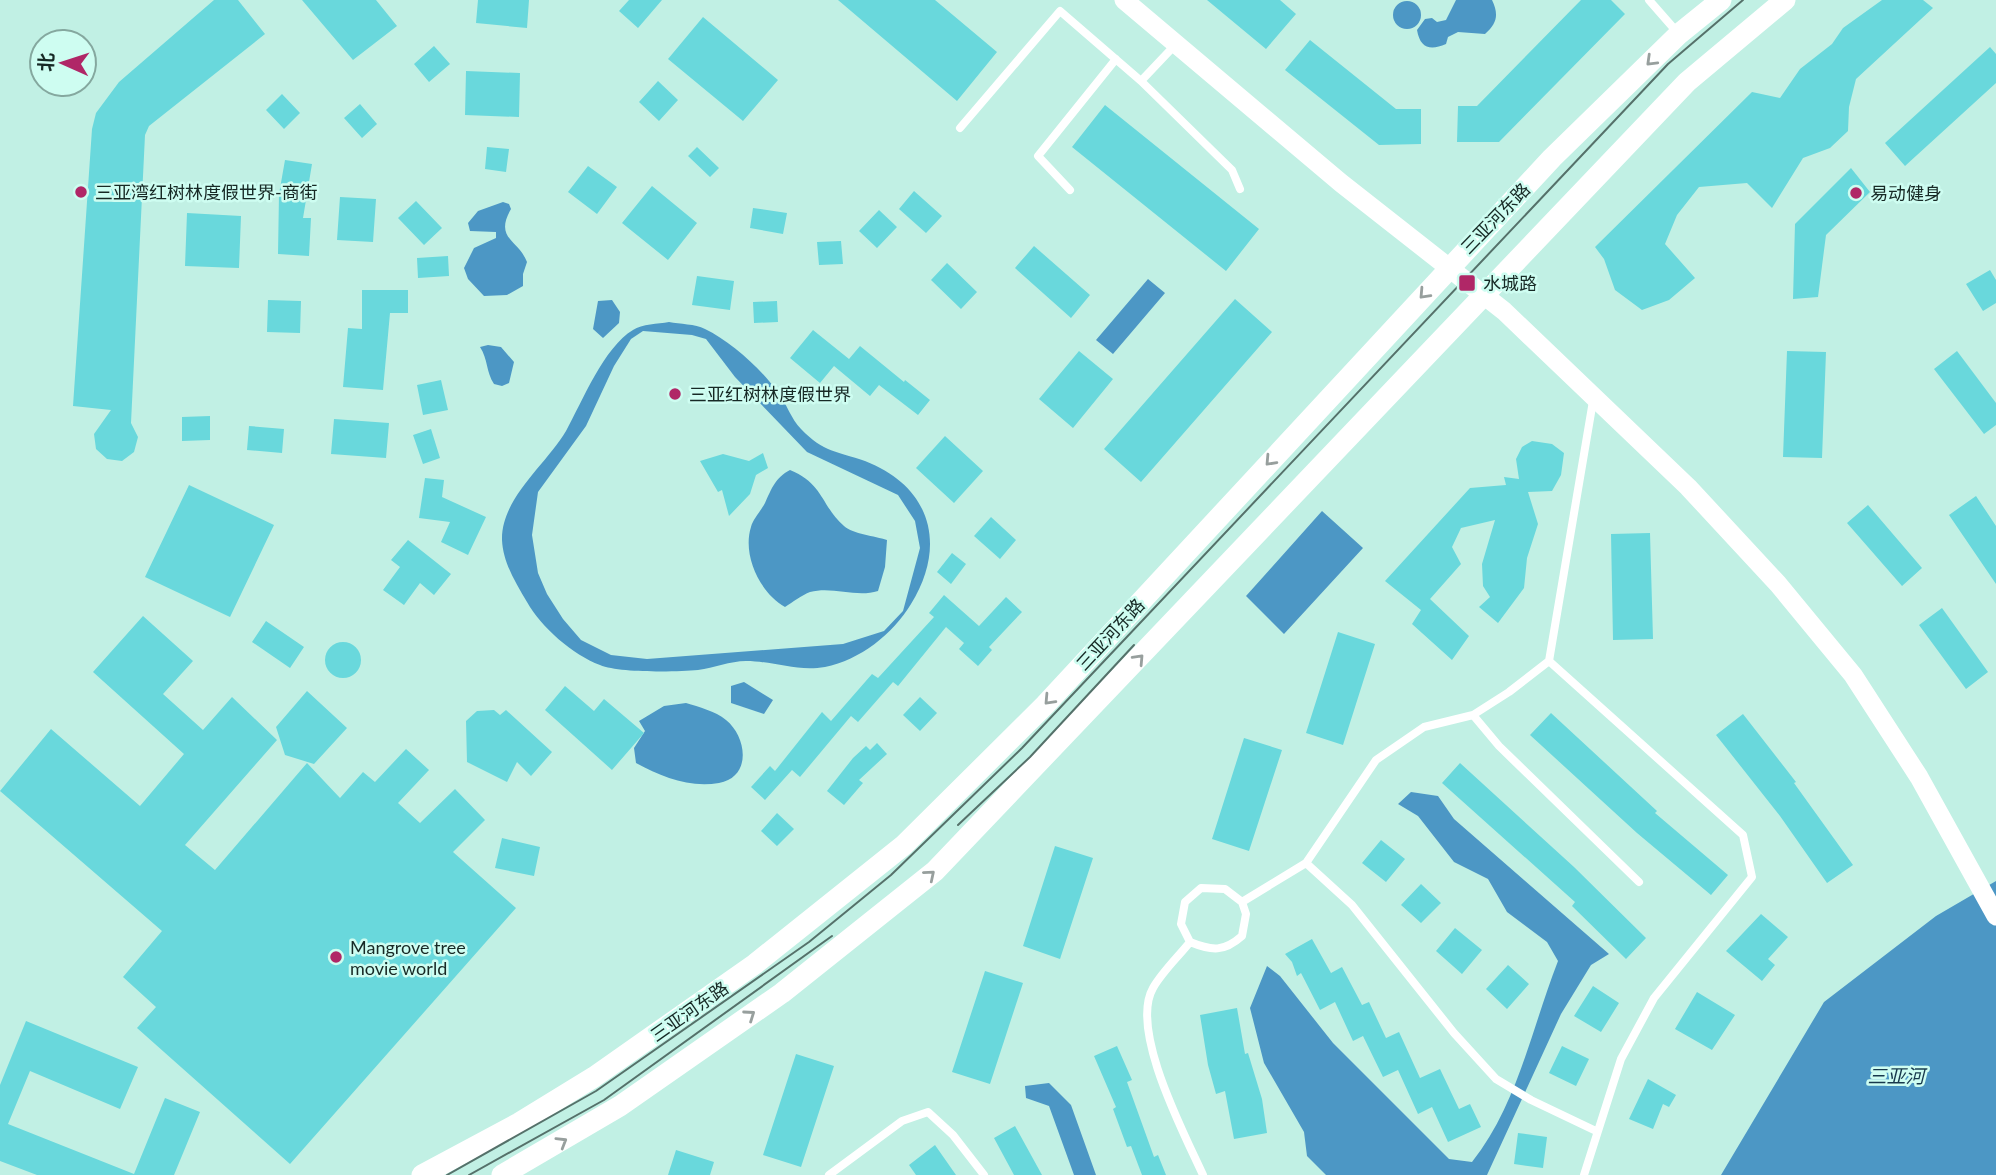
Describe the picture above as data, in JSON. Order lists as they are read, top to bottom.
{
  "streets": {
    "main road": ["三亚河东路"]
  },
  "water": ["三亚河"],
  "places": {
    "other": [
      "三亚湾红树林度假世界-商街",
      "易动健身",
      "三亚红树林度假世界",
      "Mangrove tree movie world"
    ],
    "transit": ["水城路"]
  },
  "north": "left"
}
